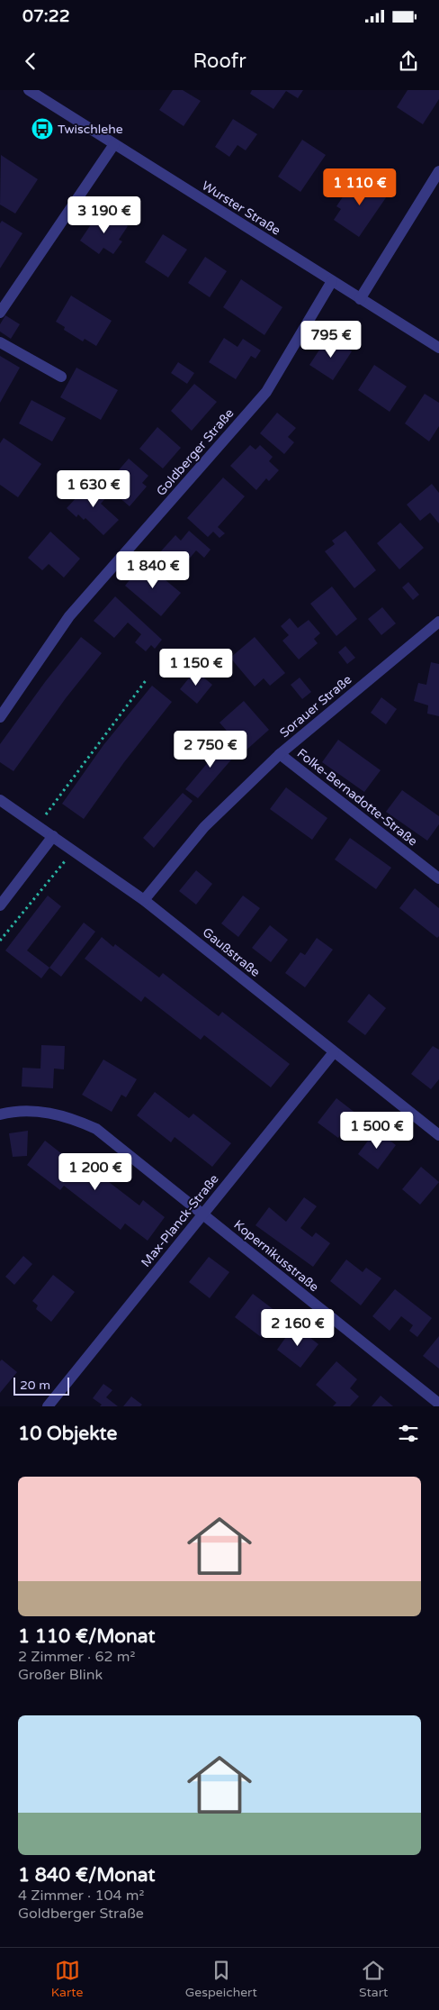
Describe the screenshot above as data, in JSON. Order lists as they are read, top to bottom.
{
  "streets": {
    "street": [
      "Wurster Straße",
      "Goldberger Straße",
      "Sorauer Straße",
      "Folke-Bernadotte-Straße",
      "Gaußstraße",
      "Max-Planck-Straße",
      "Kopernikusstraße"
    ]
  },
  "crossings": [
    ["Wurster Straße", "Goldberger Straße"],
    ["Sorauer Straße", "Folke-Bernadotte-Straße"],
    ["Sorauer Straße", "Gaußstraße"],
    ["Gaußstraße", "Max-Planck-Straße"],
    ["Max-Planck-Straße", "Kopernikusstraße"]
  ],
  "places": {
    "bus stop": ["Twischlehe"]
  },
  "scale_bar": "20 m",
  "page": {
    "status": "07:22",
    "header": "Roofr",
    "price": [
      "1 110 €",
      "3 190 €",
      "795 €",
      "1 630 €",
      "1 840 €",
      "1 150 €",
      "2 750 €",
      "1 500 €",
      "1 200 €",
      "2 160 €"
    ],
    "scale": "20 m",
    "heading": "10 Objekte",
    "list": [
      {
        "name": "1 110 €/Monat",
        "note": "2 Zimmer · 62 m² · Großer Blink"
      },
      {
        "name": "1 840 €/Monat",
        "note": "4 Zimmer · 104 m² · Goldberger Straße"
      }
    ],
    "tabs": ["Karte", "Gespeichert", "Start"]
  }
}
